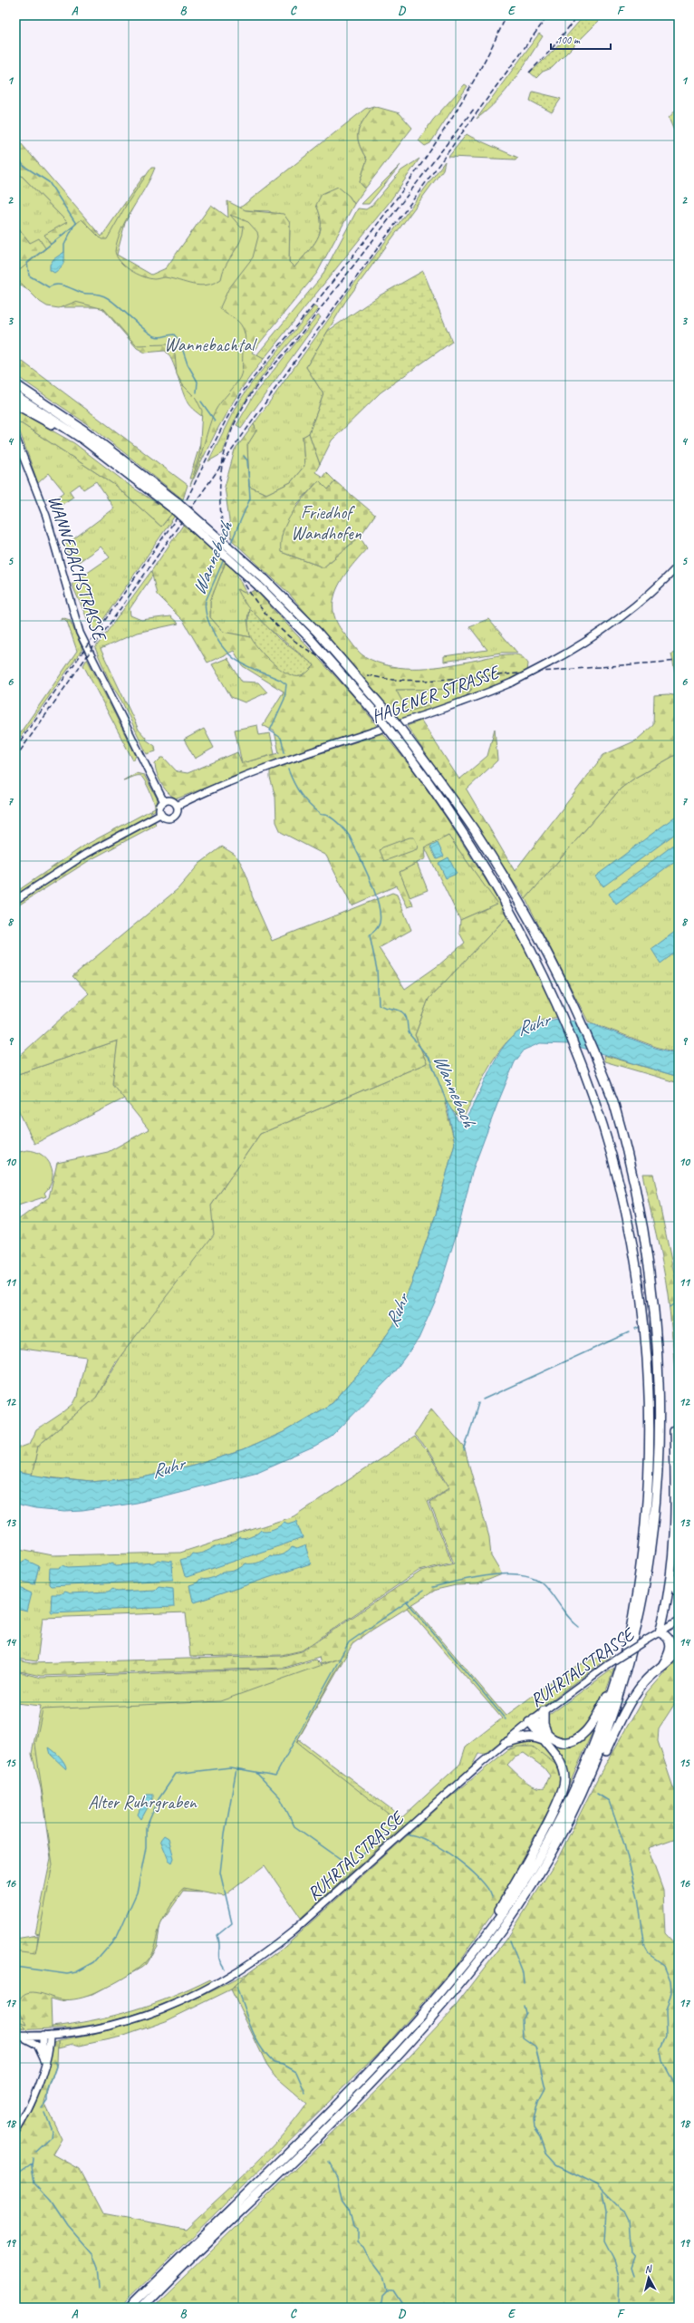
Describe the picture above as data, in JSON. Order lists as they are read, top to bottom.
{
  "streets": {
    "main road": ["WANNEBACHSTRASSE", "HAGENER STRASSE", "RUHRTALSTRASSE"]
  },
  "crossings": [
    ["WANNEBACHSTRASSE", "HAGENER STRASSE"]
  ],
  "water": ["Wannebach", "Ruhr"],
  "parks": ["Wannebachtal", "Friedhof Wandhofen", "Alter Ruhrgraben"],
  "scale_bar": "100 m",
  "north": "top",
  "grid": {
    "columns": [
      "A",
      "B",
      "C",
      "D",
      "E",
      "F"
    ],
    "rows": [
      "1",
      "2",
      "3",
      "4",
      "5",
      "6",
      "7",
      "8",
      "9",
      "10",
      "11",
      "12",
      "13",
      "14",
      "15",
      "16",
      "17",
      "18",
      "19"
    ]
  }
}
